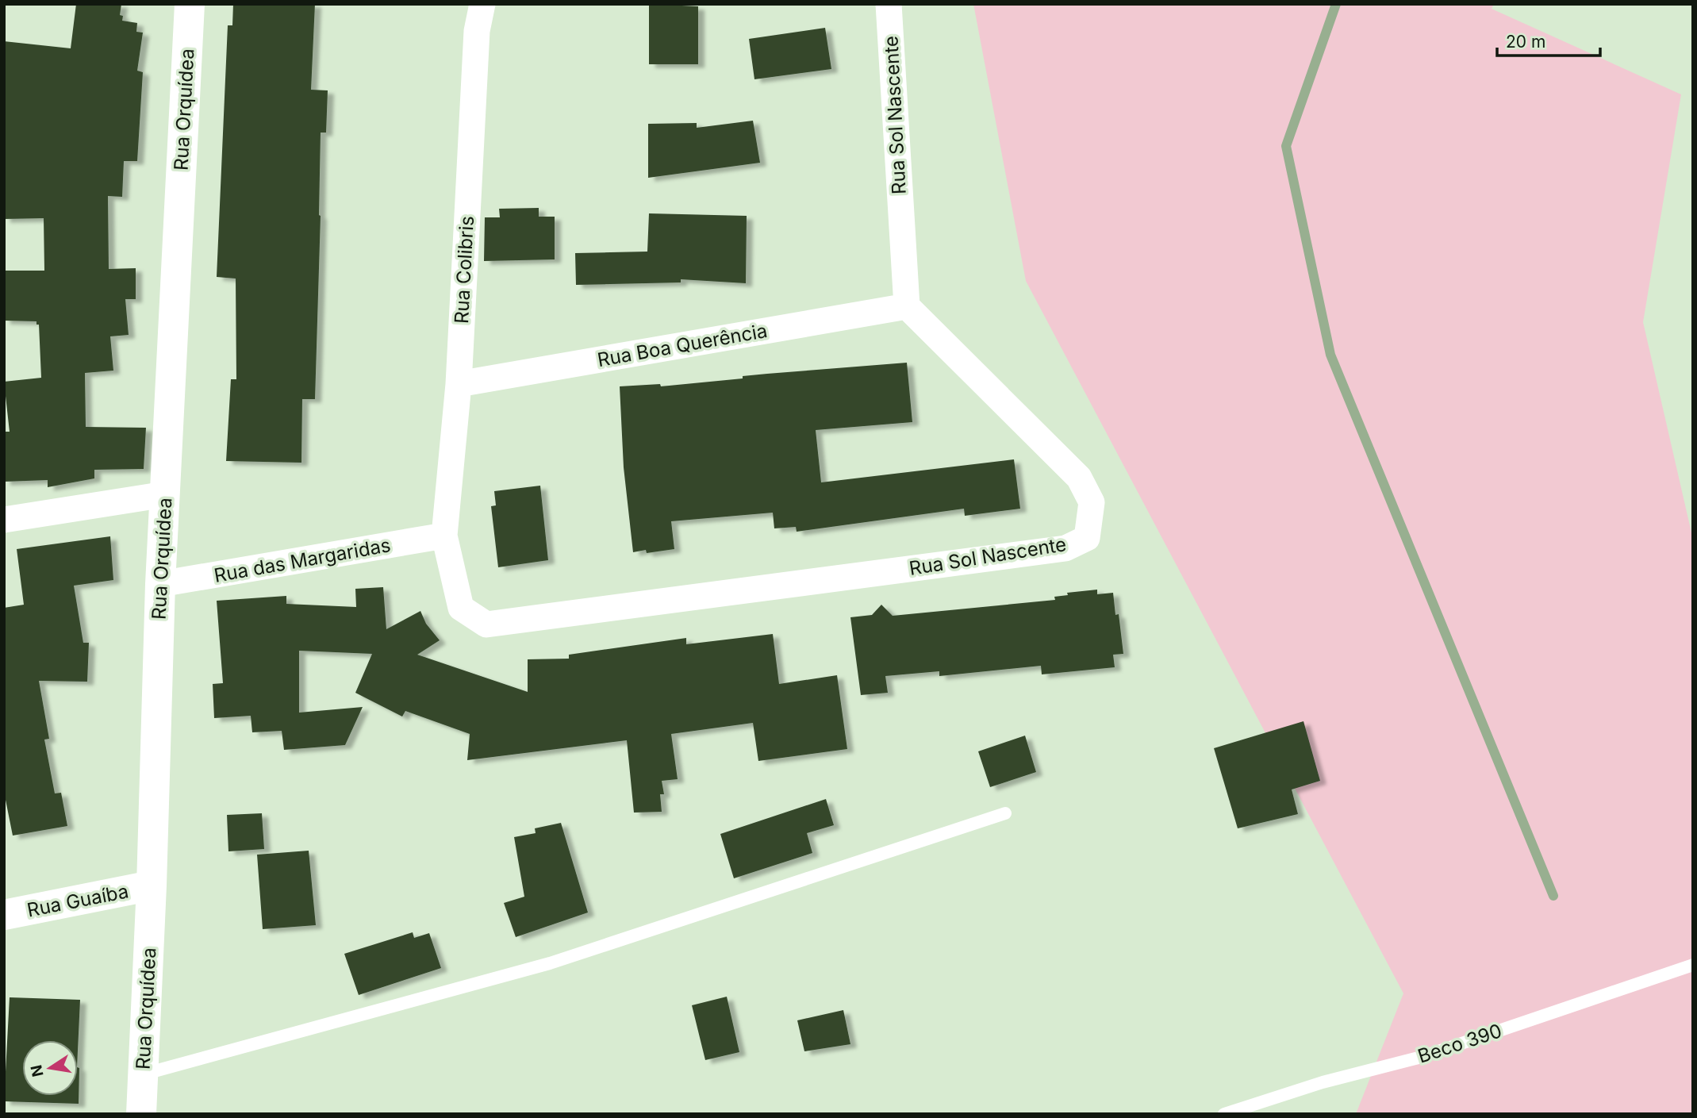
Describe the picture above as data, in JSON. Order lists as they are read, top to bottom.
{
  "streets": {
    "street": [
      "Rua Orquídea",
      "Rua Sol Nascente",
      "Rua Colibris",
      "Rua Boa Querência",
      "Rua das Margaridas",
      "Rua Guaíba"
    ],
    "lane": ["Beco 390"]
  },
  "crossings": [
    ["Rua Orquídea", "Rua das Margaridas"],
    ["Rua Orquídea", "Rua Guaíba"],
    ["Rua Sol Nascente", "Rua Colibris"],
    ["Rua Sol Nascente", "Rua Boa Querência"],
    ["Rua Sol Nascente", "Rua das Margaridas"],
    ["Rua Colibris", "Rua Boa Querência"],
    ["Rua Colibris", "Rua das Margaridas"]
  ],
  "scale_bar": "20 m",
  "north": "left"
}
